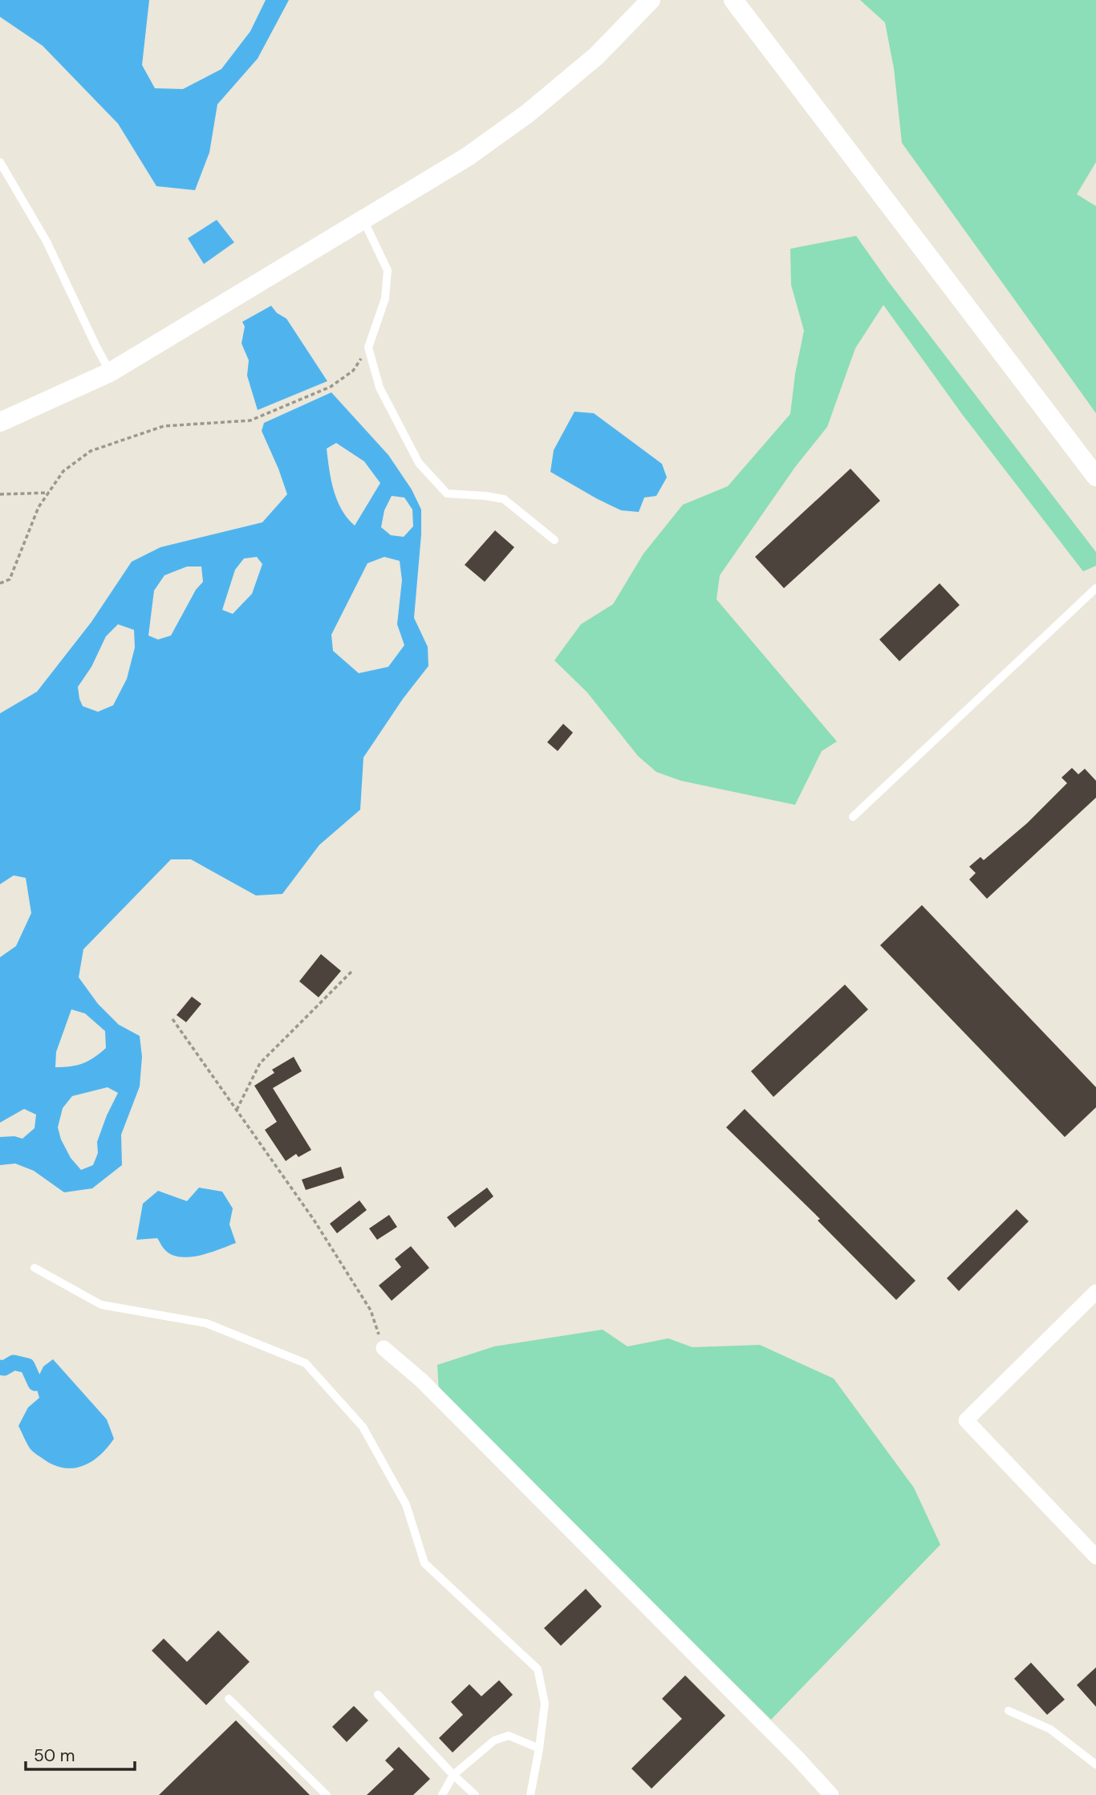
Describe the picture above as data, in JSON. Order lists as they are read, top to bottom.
{
  "scale_bar": "50 m"
}
